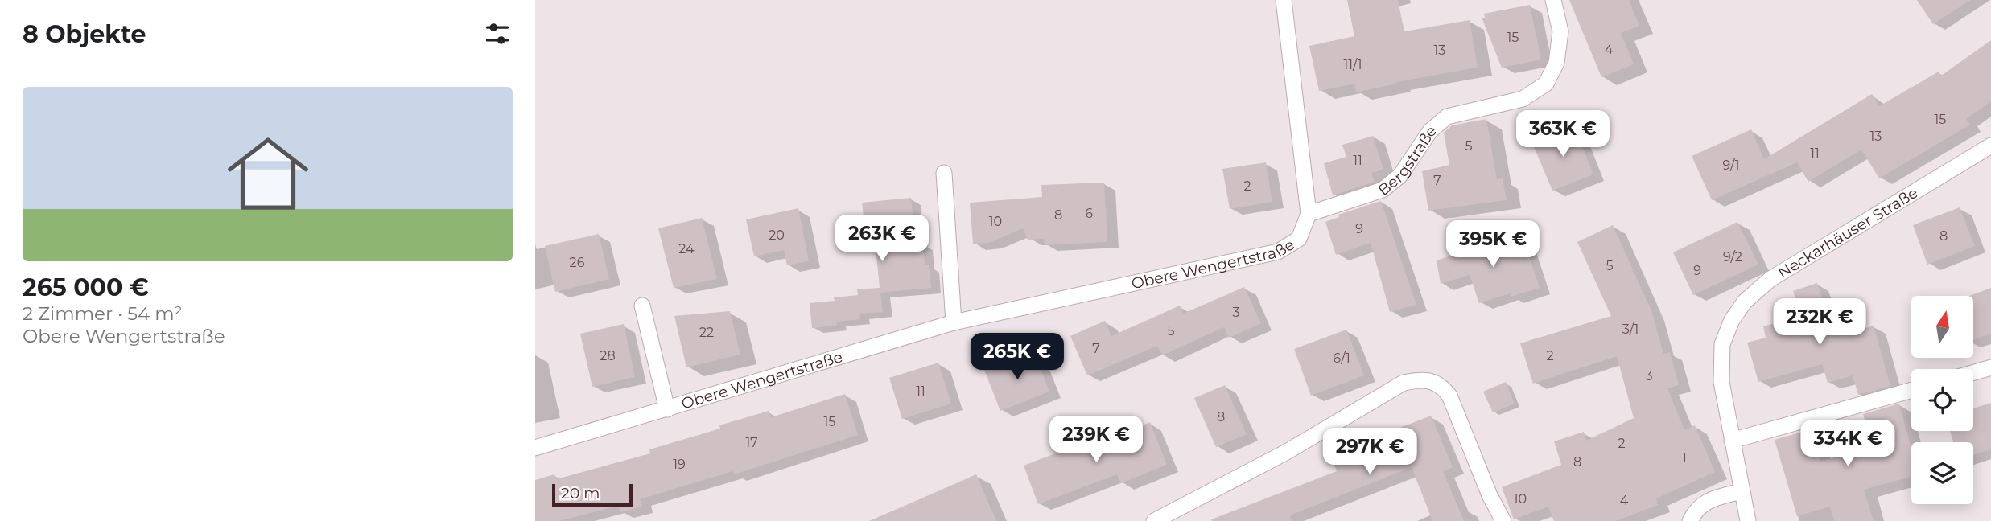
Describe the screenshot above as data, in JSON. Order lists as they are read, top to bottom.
{
  "streets": {
    "street": ["Bergstraße", "Neckarhäuser Straße", "Obere Wengertstraße"]
  },
  "crossings": [
    ["Bergstraße", "Obere Wengertstraße"]
  ],
  "house_numbers": [
    "15",
    "4",
    "13",
    "11/1",
    "15",
    "13",
    "5",
    "11",
    "11",
    "9/1",
    "7",
    "2",
    "6",
    "8",
    "10",
    "9",
    "20",
    "8",
    "24",
    "9/2",
    "26",
    "5",
    "9",
    "3",
    "3/1",
    "5",
    "22",
    "7",
    "28",
    "2",
    "6/1",
    "3",
    "11",
    "8",
    "15",
    "17",
    "2",
    "1",
    "8",
    "19",
    "10",
    "4"
  ],
  "scale_bar": "20 m",
  "north": "top",
  "page": {
    "heading": "8 Objekte",
    "list": [
      {
        "name": "265 000 €",
        "note": "2 Zimmer · 54 m² · Obere Wengertstraße"
      }
    ],
    "price": [
      "363K €",
      "263K €",
      "395K €",
      "232K €",
      "265K €",
      "239K €",
      "334K €",
      "297K €"
    ],
    "scale": "20 m"
  }
}
